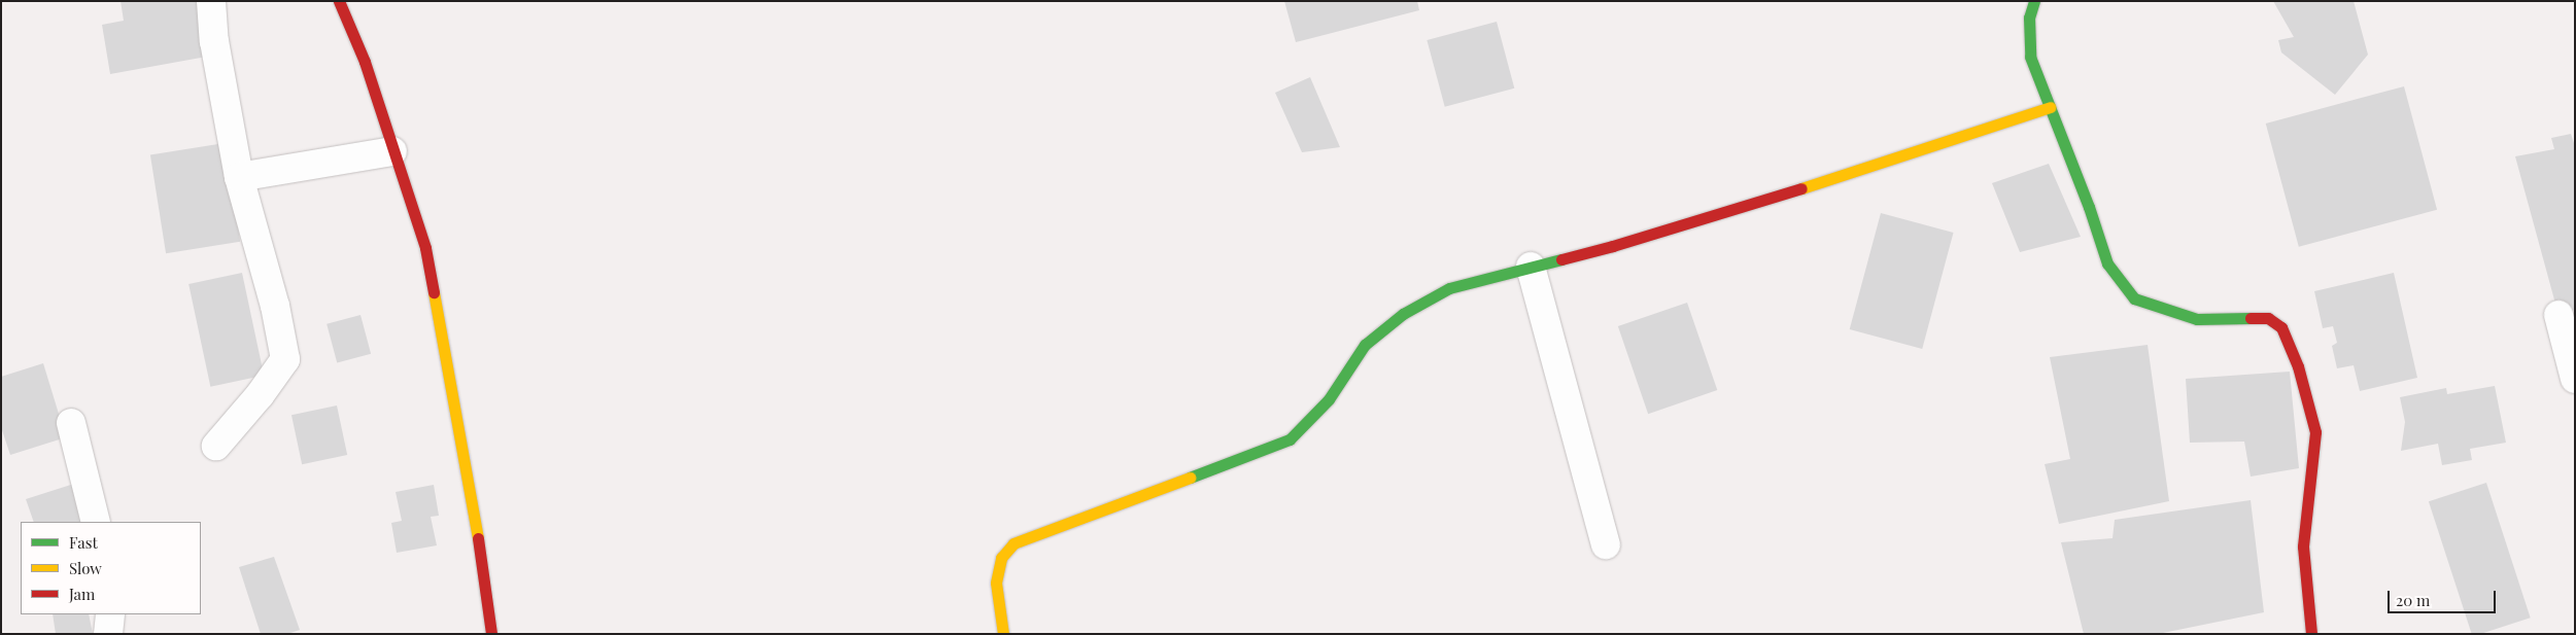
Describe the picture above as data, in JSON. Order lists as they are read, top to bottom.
{
  "legend": ["Fast", "Slow", "Jam"],
  "scale_bar": "20 m"
}
